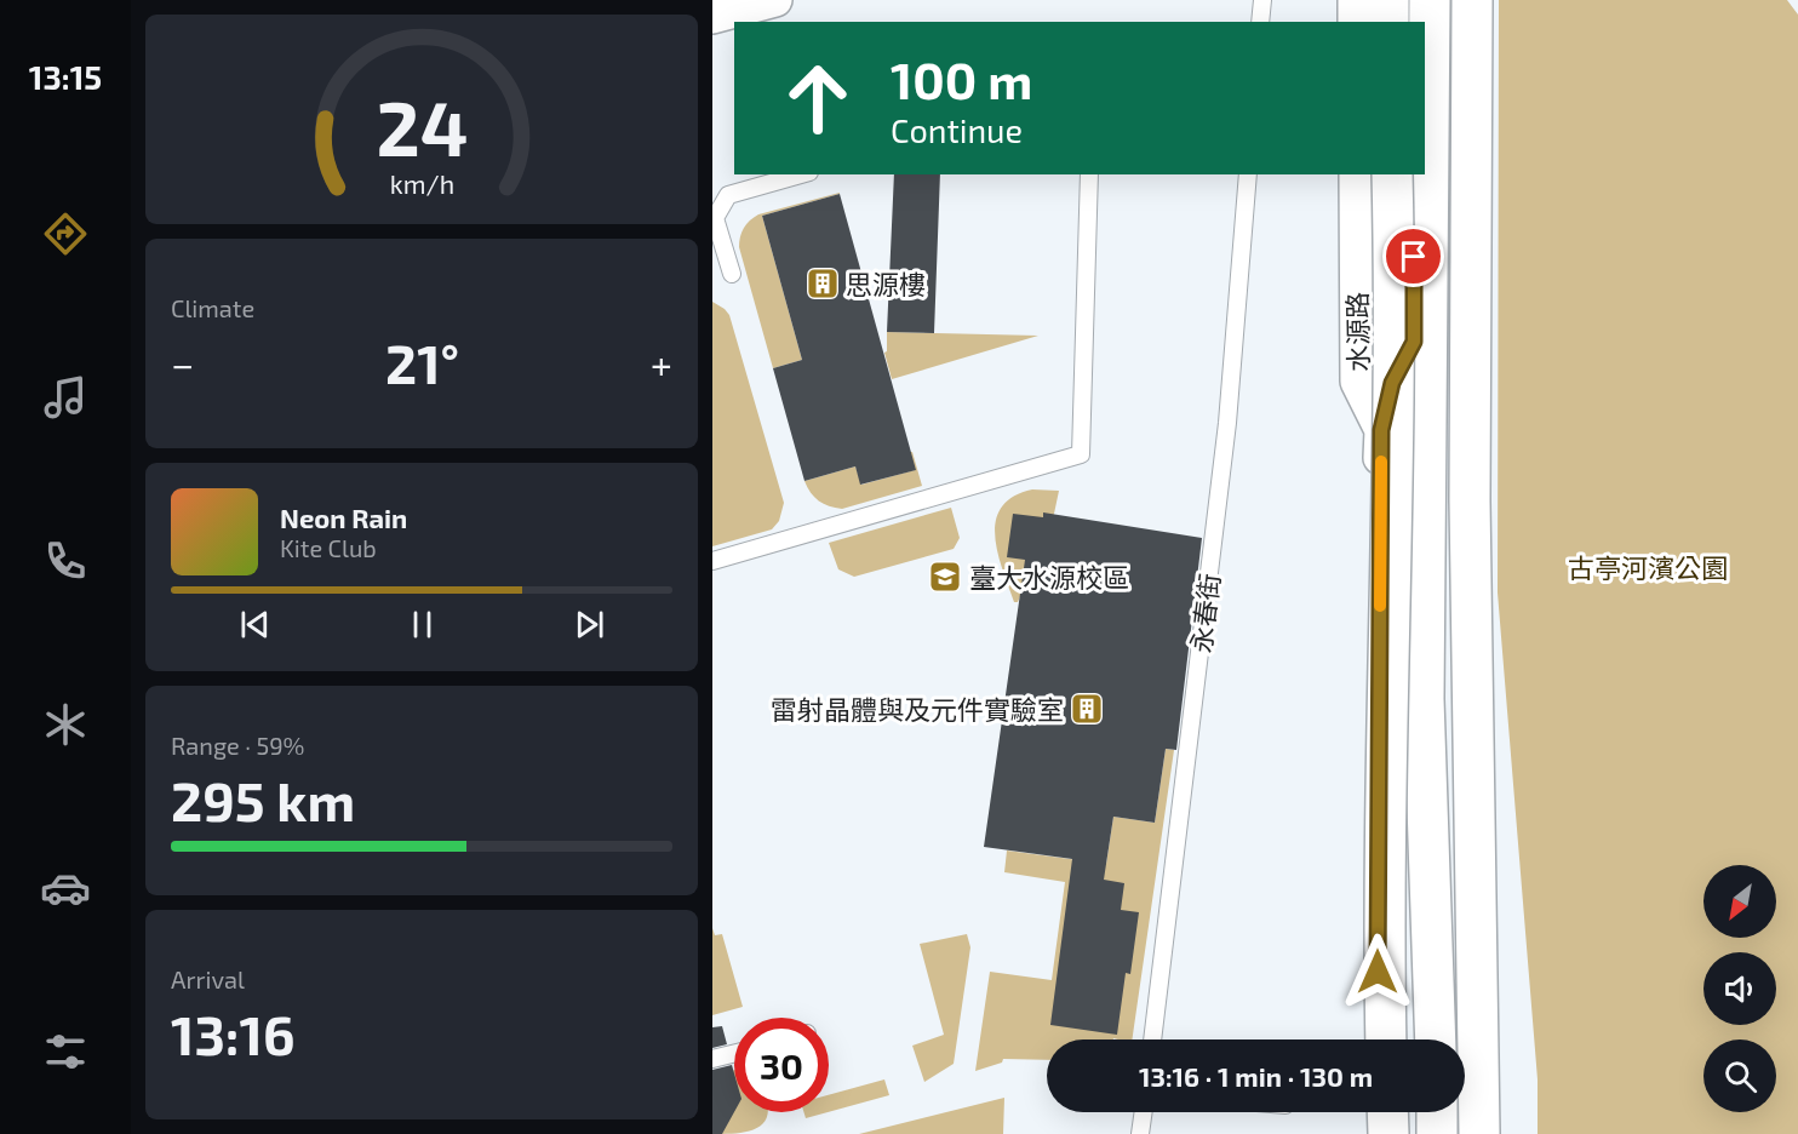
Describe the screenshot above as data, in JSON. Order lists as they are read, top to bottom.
{
  "streets": {
    "street": ["水源路"],
    "lane": ["永春街"]
  },
  "parks": ["古亭河濱公園"],
  "places": {
    "building": ["思源樓", "雷射晶體與及元件實驗室"],
    "school or university": ["臺大水源校區"]
  },
  "north": "bottom left",
  "page": {
    "tabs": "13:15",
    "turn": ["100 m", "Continue"],
    "tile": [
      "Climate",
      ["Range · 59%", "295 km"],
      ["Arrival", "13:16"]
    ],
    "heat": ["−", "21°", "+"],
    "song": ["Neon Rain", "Kite Club"],
    "limit": "30",
    "trip": "13:16 · 1 min · 130 m",
    "gauge": ["24", "km/h"]
  }
}
